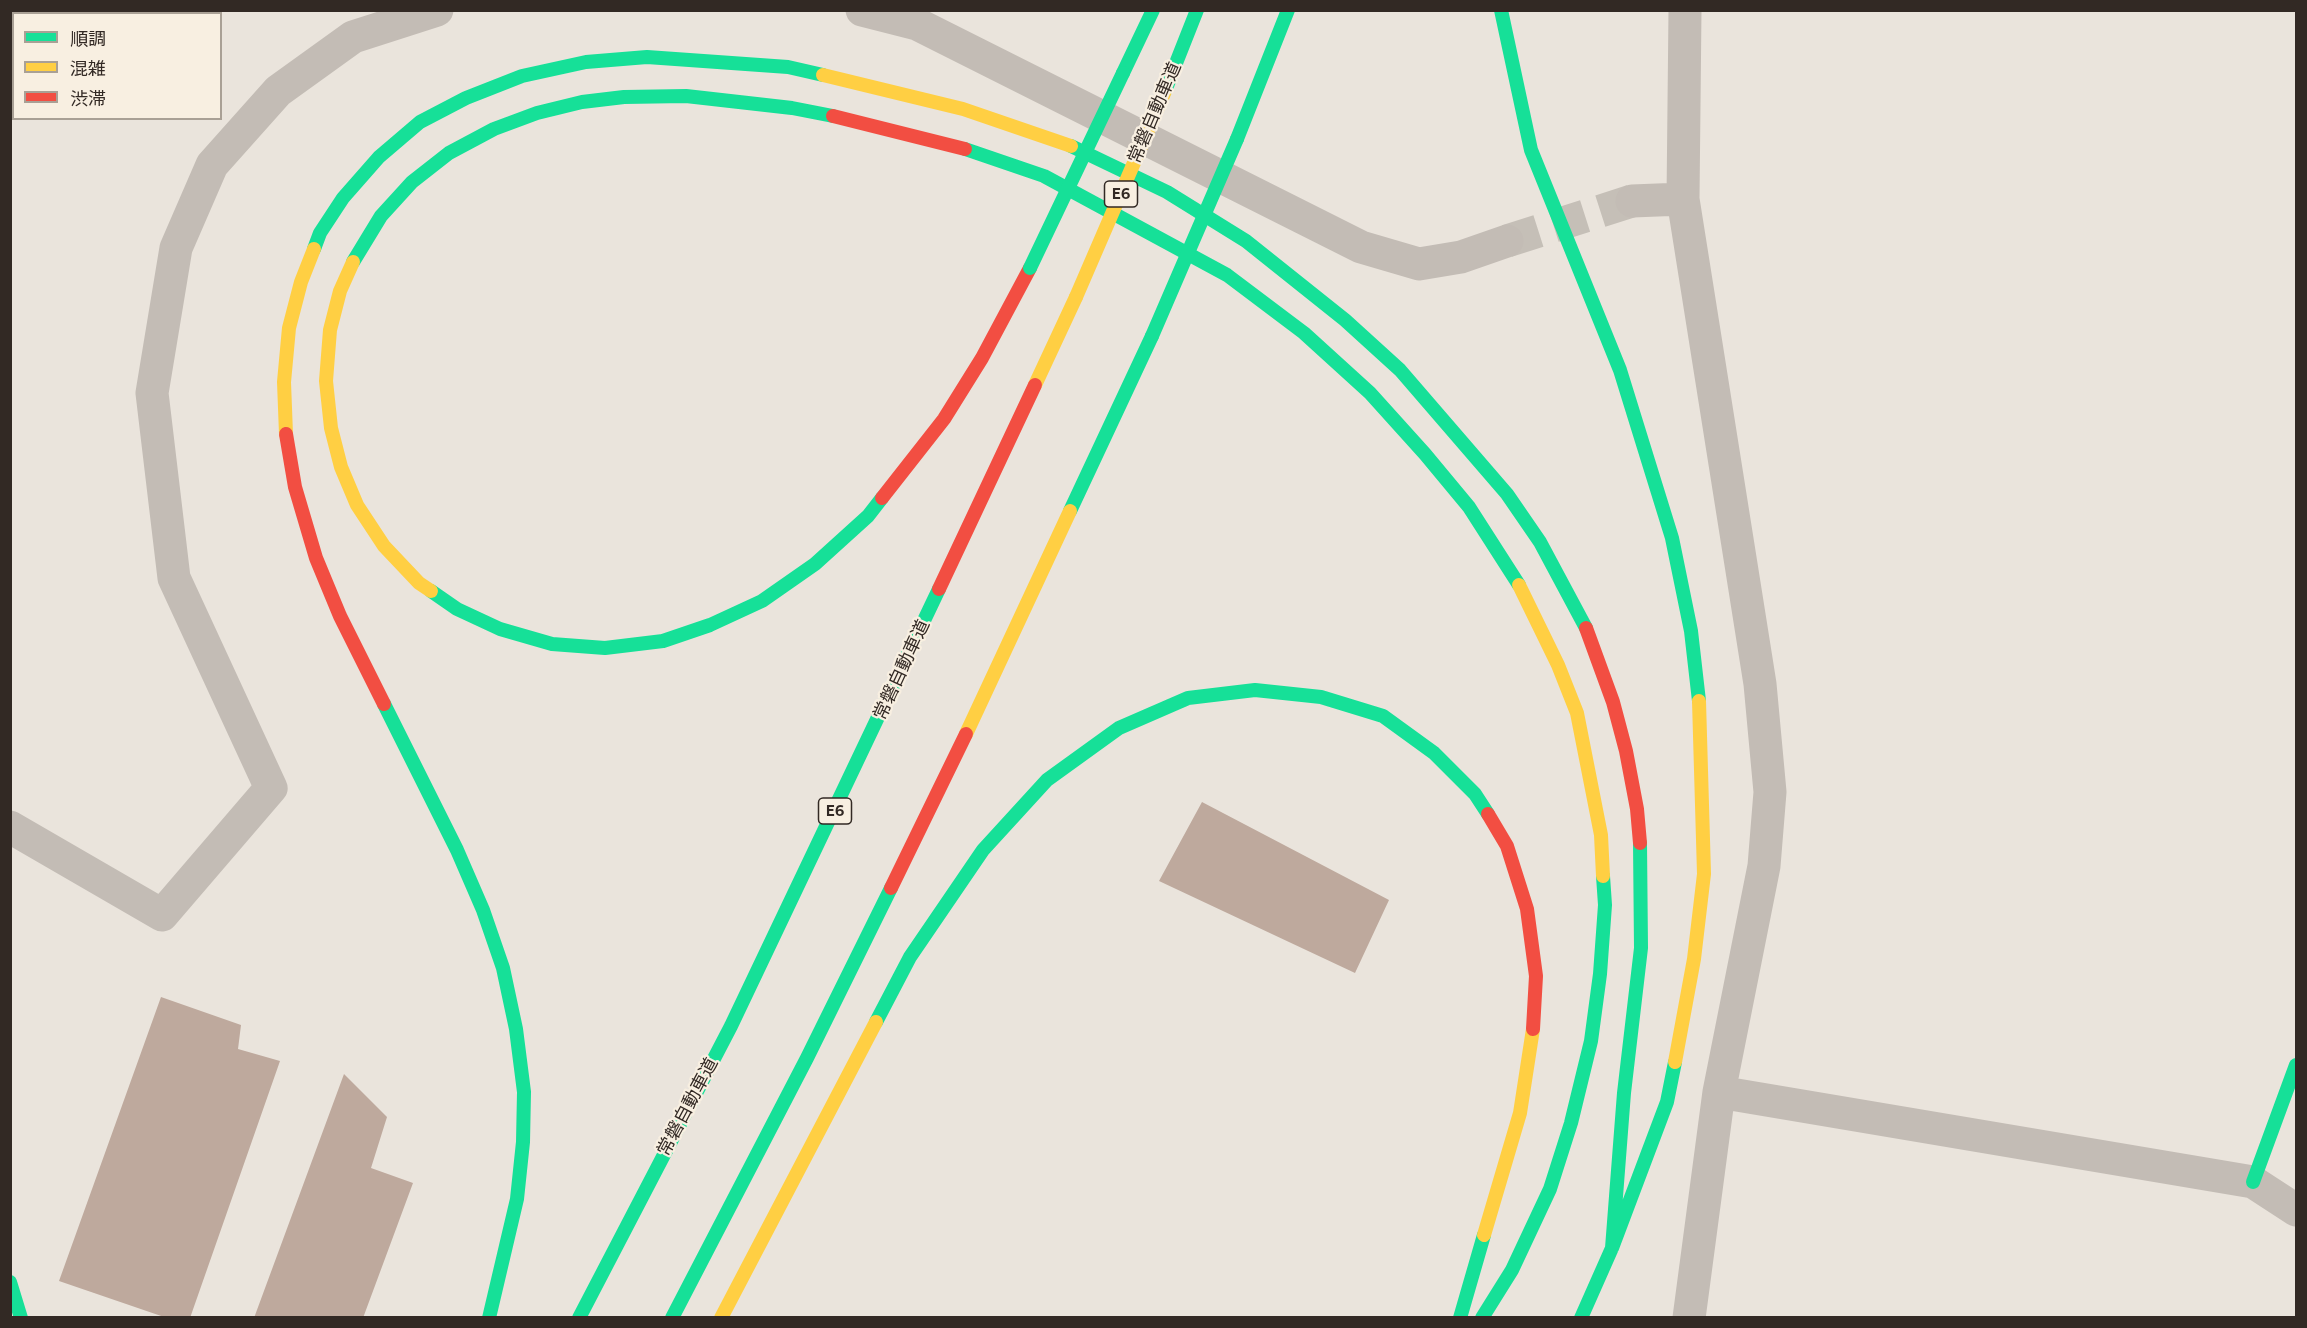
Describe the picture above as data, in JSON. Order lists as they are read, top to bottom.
{
  "streets": {
    "main road": ["常磐自動車道", "E6"]
  },
  "legend": ["順調", "混雑", "渋滞"]
}
